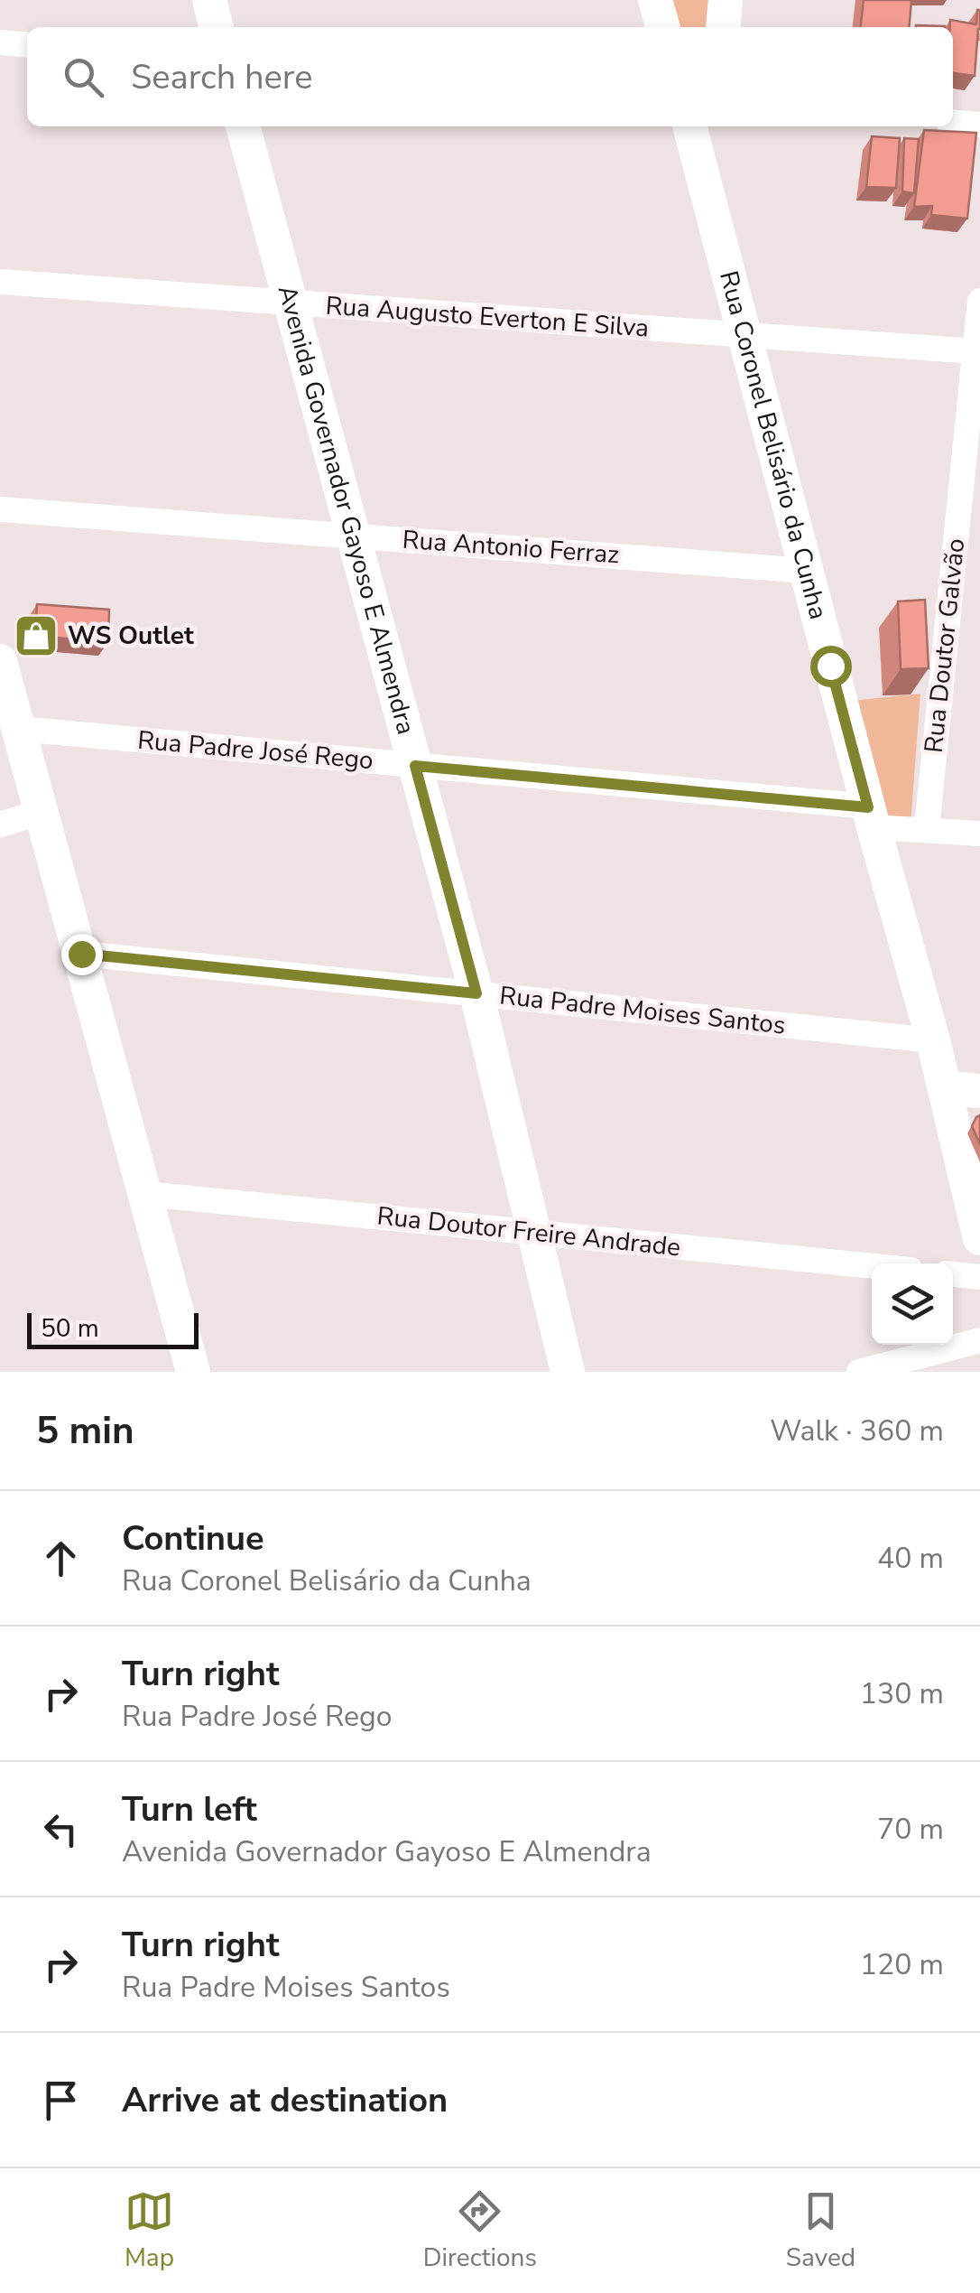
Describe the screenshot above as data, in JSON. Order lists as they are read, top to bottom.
{
  "streets": {
    "main road": ["Rua Coronel Belisário da Cunha", "Avenida Governador Gayoso E Almendra"],
    "street": [
      "Rua Augusto Everton E Silva",
      "Rua Antonio Ferraz",
      "Rua Doutor Galvão",
      "Rua Padre José Rego",
      "Rua Padre Moises Santos",
      "Rua Doutor Freire Andrade"
    ]
  },
  "crossings": [
    ["Rua Augusto Everton E Silva", "Rua Coronel Belisário da Cunha"],
    ["Rua Augusto Everton E Silva", "Avenida Governador Gayoso E Almendra"],
    ["Rua Augusto Everton E Silva", "Rua Doutor Galvão"],
    ["Rua Coronel Belisário da Cunha", "Rua Antonio Ferraz"],
    ["Rua Coronel Belisário da Cunha", "Rua Padre José Rego"],
    ["Rua Coronel Belisário da Cunha", "Rua Padre Moises Santos"],
    ["Avenida Governador Gayoso E Almendra", "Rua Antonio Ferraz"],
    ["Avenida Governador Gayoso E Almendra", "Rua Padre José Rego"],
    ["Avenida Governador Gayoso E Almendra", "Rua Padre Moises Santos"],
    ["Avenida Governador Gayoso E Almendra", "Rua Doutor Freire Andrade"],
    ["Rua Doutor Galvão", "Rua Padre José Rego"]
  ],
  "places": {
    "shop": ["WS Outlet"]
  },
  "scale_bar": "50 m",
  "page": {
    "search": "Search here",
    "scale": "50 m",
    "heading": ["5 min", "Walk · 360 m"],
    "list": [
      ["Continue", "Rua Coronel Belisário da Cunha", "40 m"],
      ["Turn right", "Rua Padre José Rego", "130 m"],
      ["Turn left", "Avenida Governador Gayoso E Almendra", "70 m"],
      ["Turn right", "Rua Padre Moises Santos", "120 m"],
      "Arrive at destination"
    ],
    "nav": ["Map", "Directions", "Saved"]
  }
}
